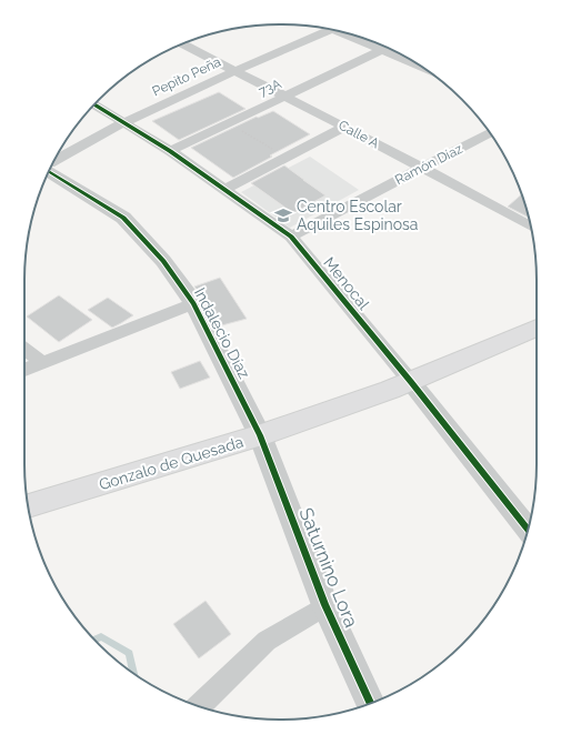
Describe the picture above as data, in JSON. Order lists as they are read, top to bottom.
{
  "streets": {
    "main road": ["Gonzalo de Quesada"],
    "street": [
      "Pepito Peña",
      "73A",
      "Calle A",
      "Ramón Díaz",
      "Menocal",
      "Indalecio Díaz",
      "Saturnino Lora"
    ]
  },
  "crossings": [
    ["Pepito Peña", "Calle A"],
    ["Pepito Peña", "Menocal"],
    ["73A", "Calle A"],
    ["73A", "Menocal"],
    ["Calle A", "Ramón Díaz"],
    ["Ramón Díaz", "Menocal"],
    ["Menocal", "Gonzalo de Quesada"],
    ["Indalecio Díaz", "Gonzalo de Quesada"],
    ["Indalecio Díaz", "Saturnino Lora"],
    ["Gonzalo de Quesada", "Saturnino Lora"]
  ],
  "places": {
    "school or university": ["Centro Escolar Aquiles Espinosa"]
  }
}
